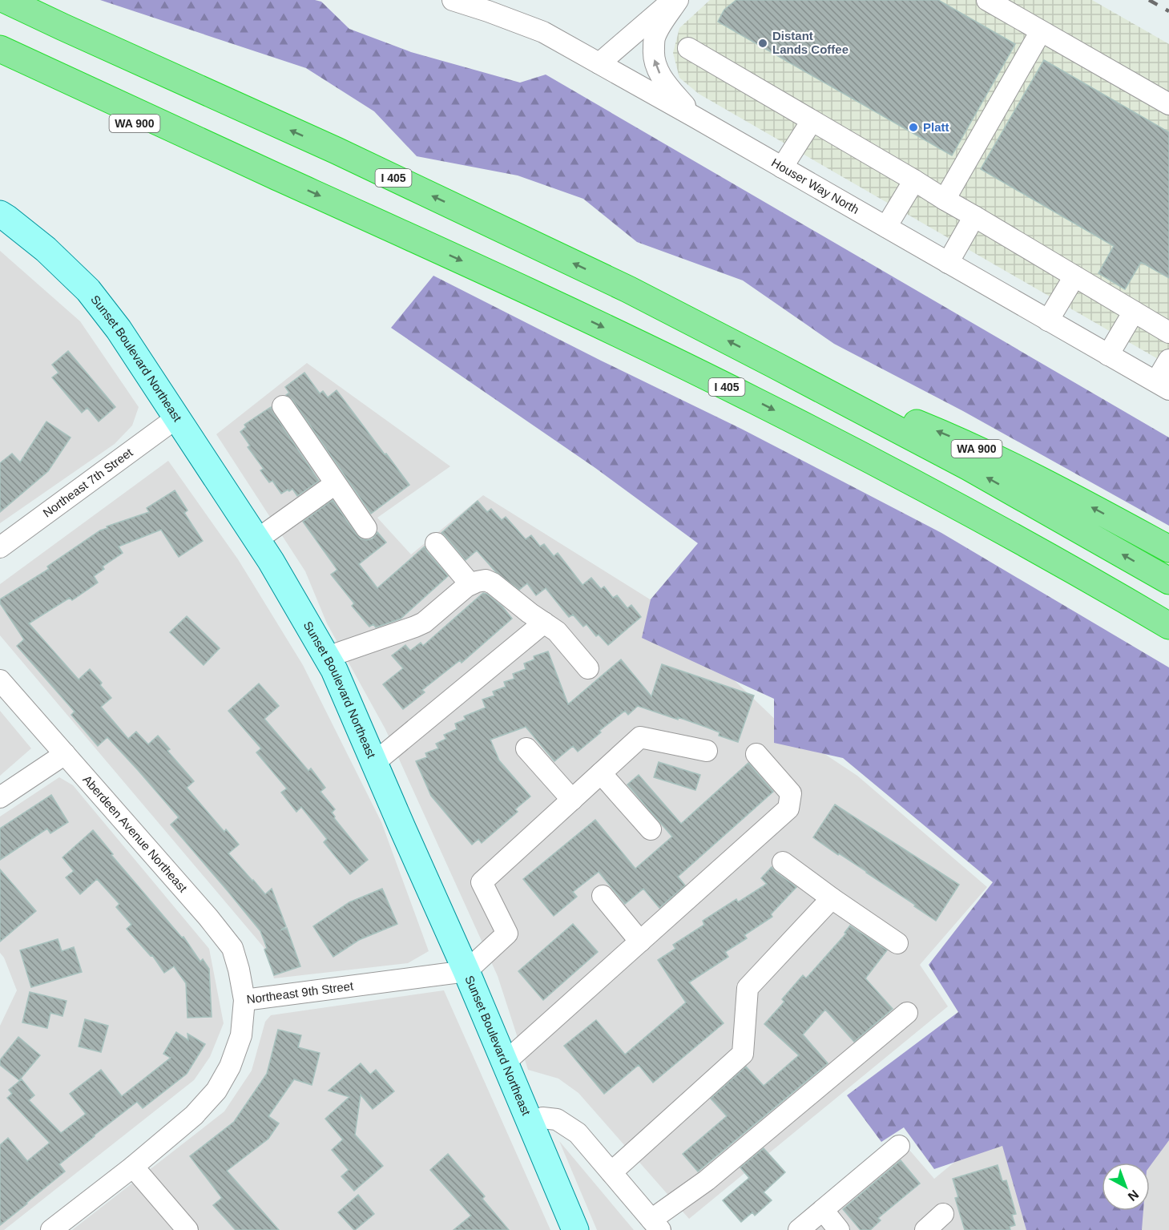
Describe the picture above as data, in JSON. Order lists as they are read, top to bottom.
{
  "streets": {
    "highway": ["WA 900", "I 405"],
    "main road": ["Sunset Boulevard Northeast"],
    "street": [
      "Houser Way North",
      "Northeast 7th Street",
      "Aberdeen Avenue Northeast",
      "Northeast 9th Street"
    ]
  },
  "crossings": [
    ["WA 900", "I 405"],
    ["Sunset Boulevard Northeast", "Northeast 7th Street"],
    ["Sunset Boulevard Northeast", "Northeast 9th Street"],
    ["Aberdeen Avenue Northeast", "Northeast 9th Street"]
  ],
  "places": ["Distant Lands Coffee", "Platt"],
  "north": "bottom right"
}
